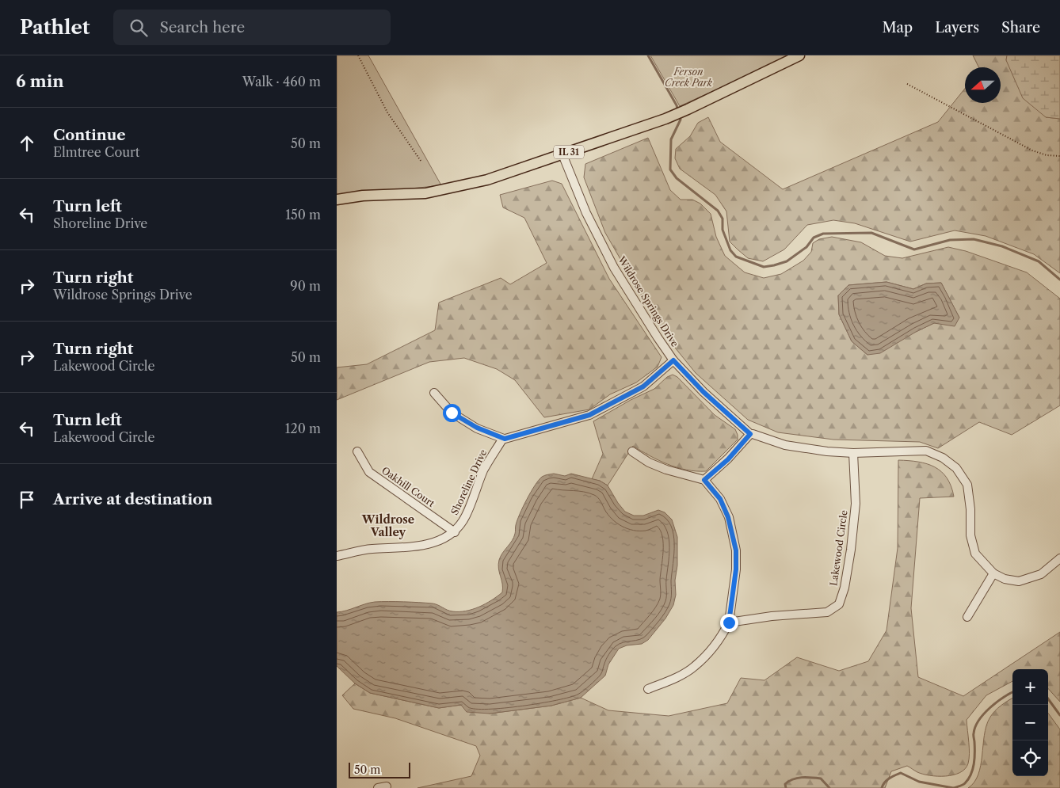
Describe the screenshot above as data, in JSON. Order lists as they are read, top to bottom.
{
  "streets": {
    "main road": ["IL 31"],
    "street": [
      "Wildrose Springs Drive",
      "Shoreline Drive",
      "Oakhill Court",
      "Lakewood Circle"
    ]
  },
  "crossings": [
    ["IL 31", "Wildrose Springs Drive"],
    ["Wildrose Springs Drive", "Lakewood Circle"],
    ["Shoreline Drive", "Oakhill Court"]
  ],
  "districts": ["Wildrose Valley"],
  "parks": ["Ferson Creek Park"],
  "scale_bar": "50 m",
  "north": "left",
  "page": {
    "header": "Pathlet",
    "search": "Search here",
    "nav": ["Map", "Layers", "Share"],
    "heading": ["6 min", "Walk · 460 m"],
    "list": [
      ["Continue", "Elmtree Court", "50 m"],
      ["Turn left", "Shoreline Drive", "150 m"],
      ["Turn right", "Wildrose Springs Drive", "90 m"],
      ["Turn right", "Lakewood Circle", "50 m"],
      ["Turn left", "Lakewood Circle", "120 m"],
      "Arrive at destination"
    ],
    "map_buttons": ["+", "−"],
    "scale": "50 m"
  }
}
